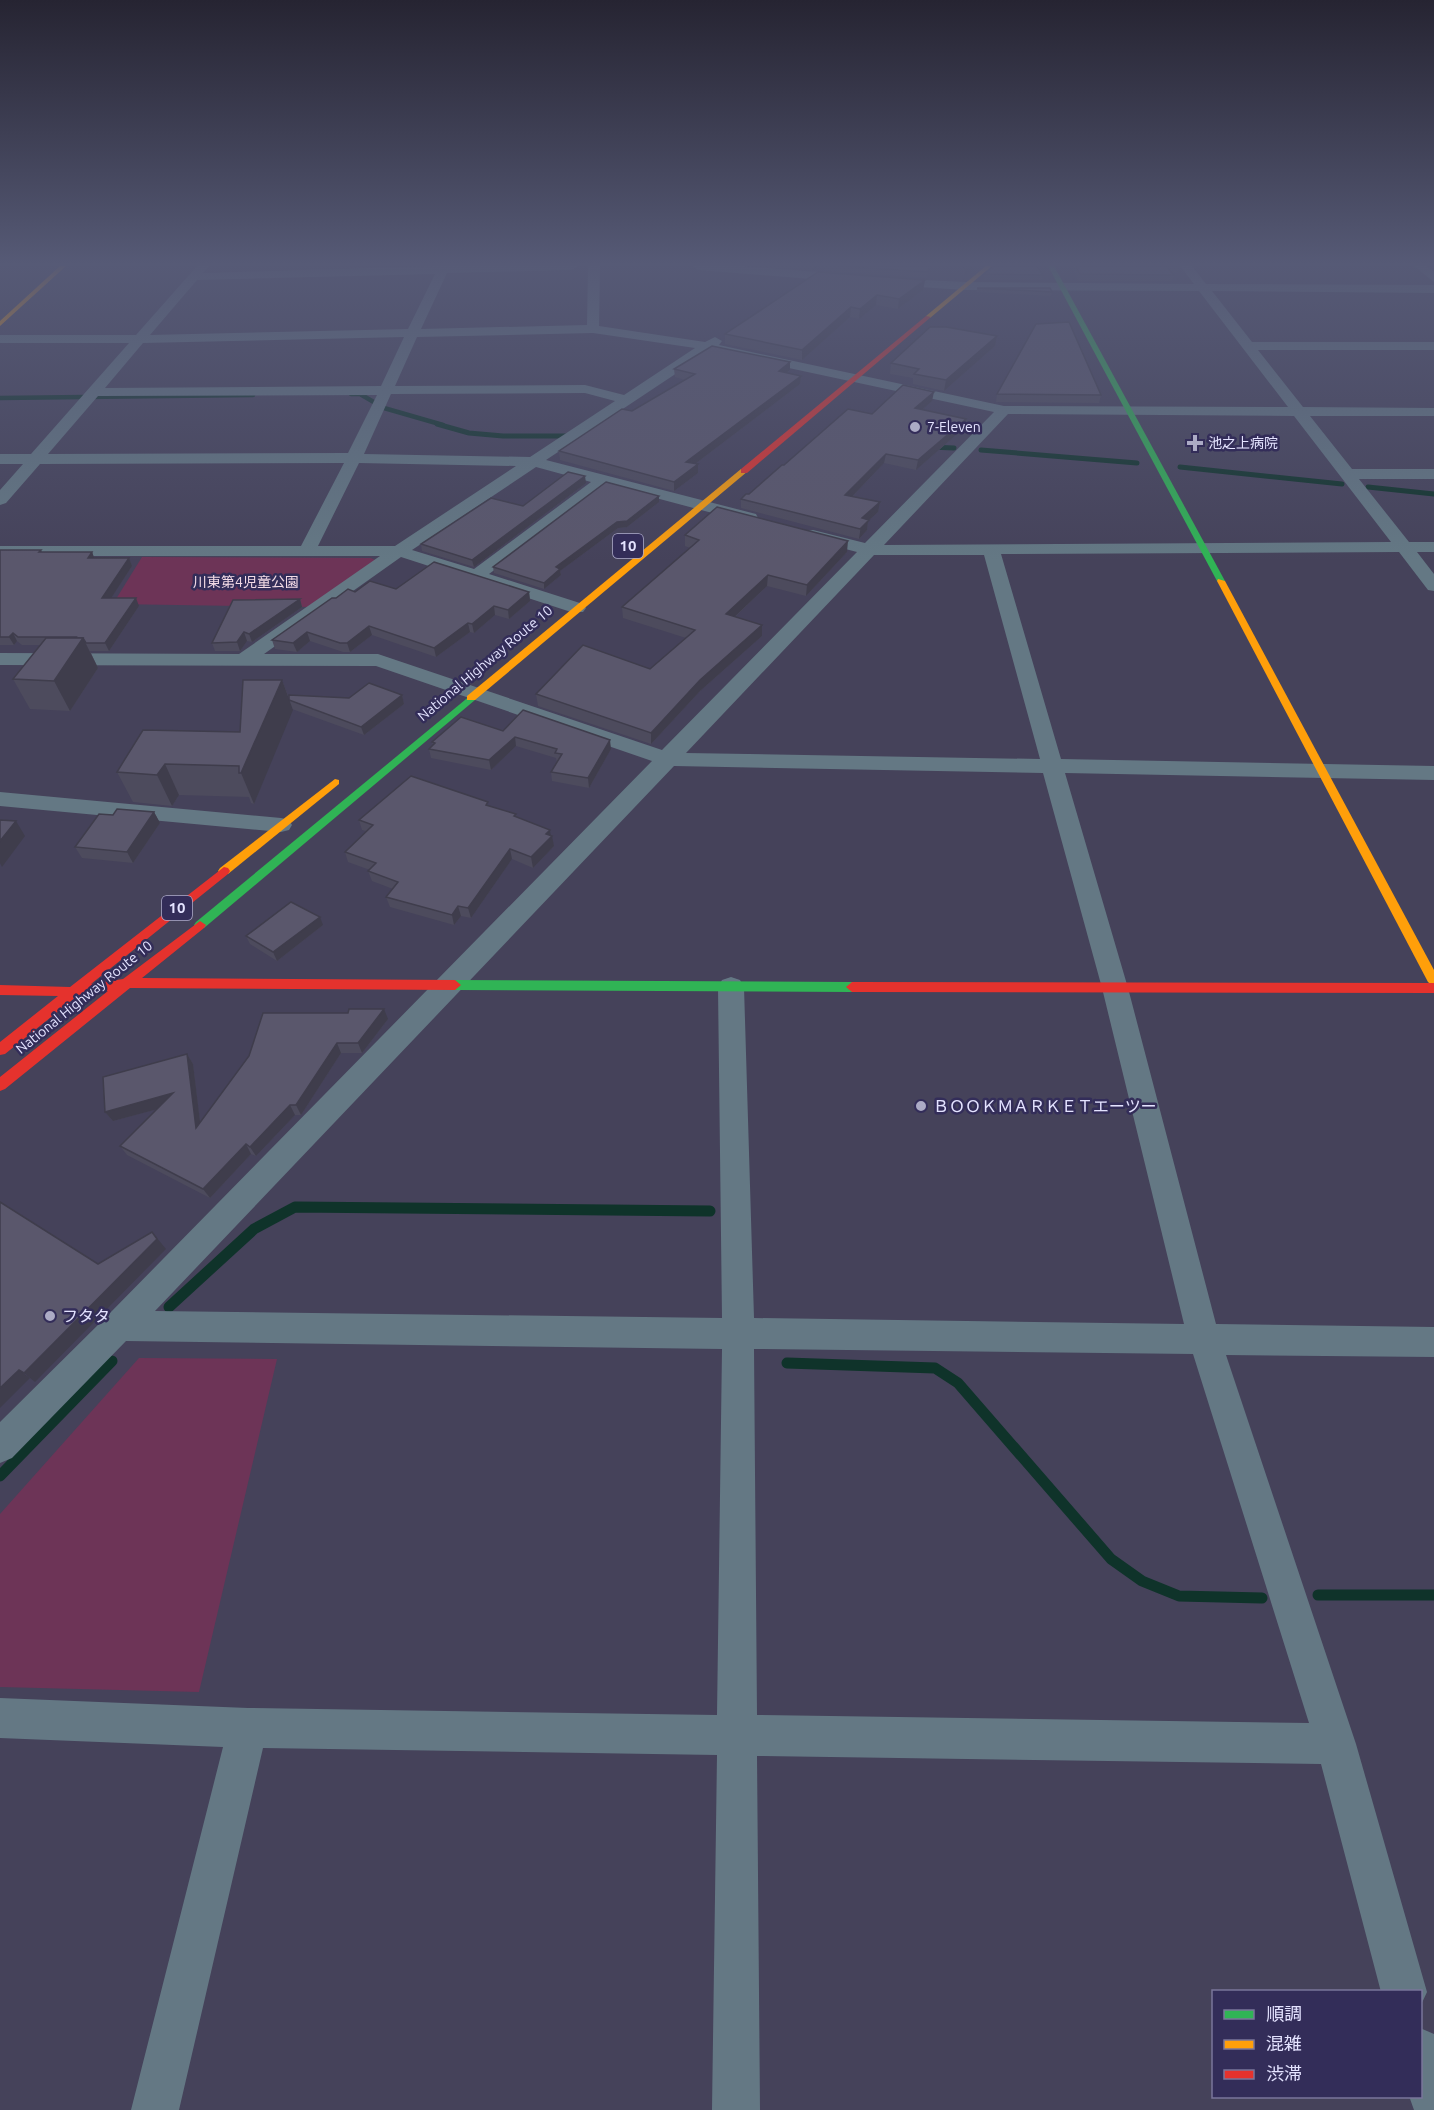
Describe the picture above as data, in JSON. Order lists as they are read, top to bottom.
{
  "streets": {
    "main road": ["10", "National Highway Route 10"]
  },
  "parks": ["川東第4児童公園"],
  "places": {
    "other": ["7-Eleven", "ＢＯＯＫＭＡＲＫＥＴエーツー", "フタタ"],
    "health": ["池之上病院"]
  },
  "legend": ["順調", "混雑", "渋滞"]
}
